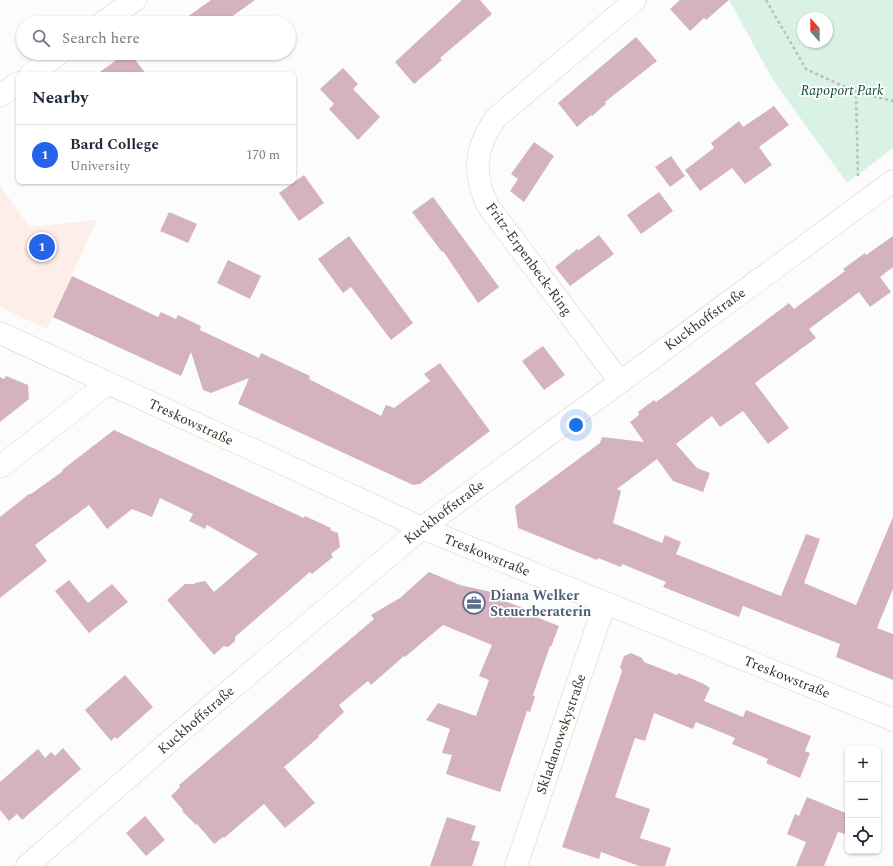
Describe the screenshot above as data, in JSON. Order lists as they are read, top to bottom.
{
  "streets": {
    "street": [
      "Fritz-Erpenbeck-Ring",
      "Kuckhoffstraße",
      "Treskowstraße",
      "Skladanowskystraße"
    ]
  },
  "crossings": [
    ["Fritz-Erpenbeck-Ring", "Kuckhoffstraße"],
    ["Kuckhoffstraße", "Treskowstraße"],
    ["Treskowstraße", "Skladanowskystraße"]
  ],
  "parks": ["Rapoport Park"],
  "places": {
    "office": ["Diana Welker Steuerberaterin"]
  },
  "north": "top",
  "page": {
    "search": "Search here",
    "heading": "Nearby",
    "list": [
      {
        "mark": "1",
        "name": "Bard College",
        "note": "University",
        "value": "170 m"
      }
    ],
    "pins": "1",
    "map_buttons": ["+", "−"]
  }
}
